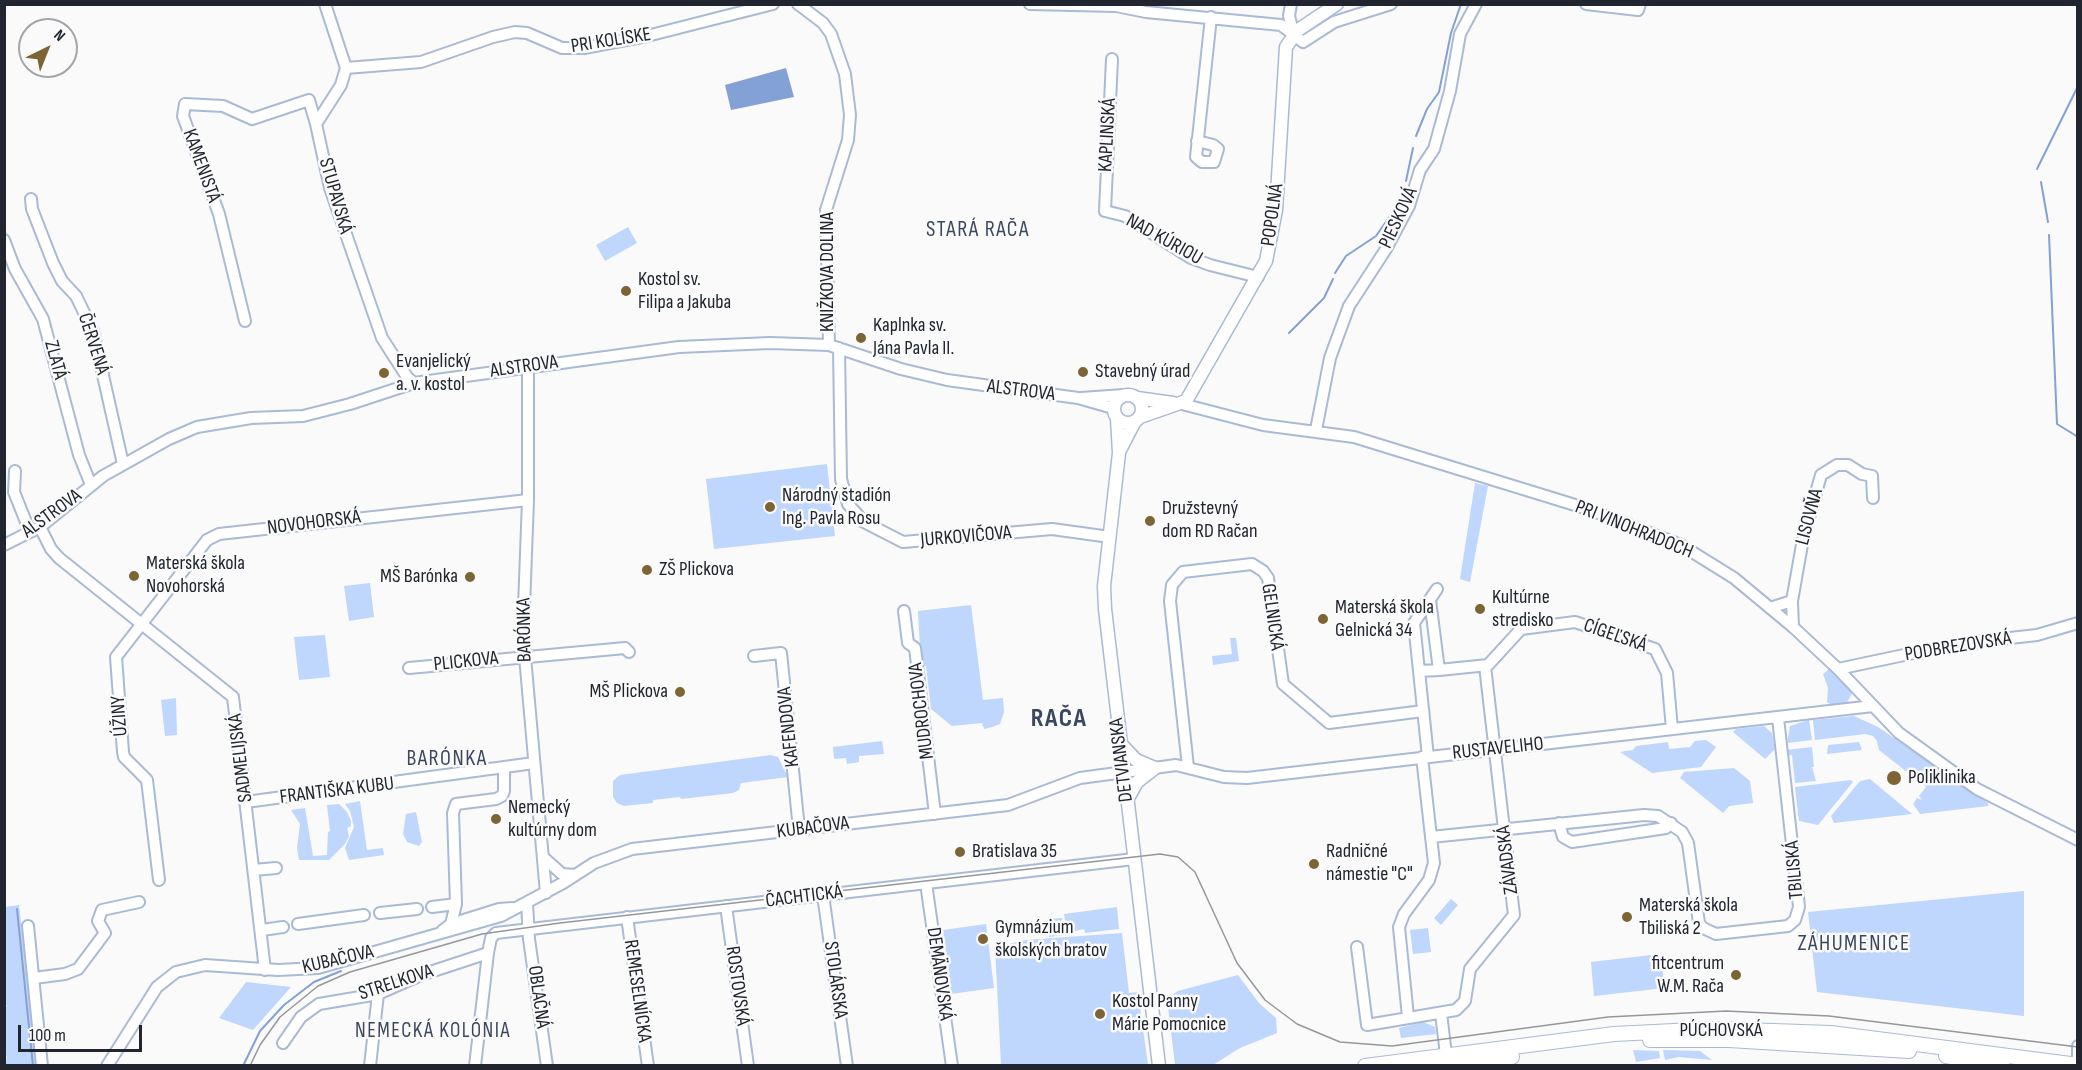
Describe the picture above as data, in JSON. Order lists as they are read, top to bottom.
{
  "streets": {
    "main road": ["PÚCHOVSKÁ"],
    "street": [
      "PRI KOLÍSKE",
      "KAPLINSKÁ",
      "KAMENISTÁ",
      "STUPAVSKÁ",
      "POPOLNÁ",
      "PIESKOVÁ",
      "NAD KÚRIOU",
      "KNIŽKOVA DOLINA",
      "ČERVENÁ",
      "ZLATÁ",
      "ALSTROVA",
      "LISOVŇA",
      "NOVOHORSKÁ",
      "PRI VINOHRADOCH",
      "JURKOVIČOVA",
      "GELNICKÁ",
      "BARÓNKA",
      "CÍGEĽSKÁ",
      "PODBREZOVSKÁ",
      "PLICKOVA",
      "MUDROCHOVA",
      "ÚŽINY",
      "KAFENDOVA",
      "RUSTAVELIHO",
      "SADMELIJSKÁ",
      "DETVIANSKA",
      "FRANTIŠKA KUBU",
      "KUBAČOVA",
      "ZÁVADSKÁ",
      "TBILISKÁ",
      "ČACHTICKÁ",
      "DEMÄNOVSKÁ",
      "STOLÁRSKA",
      "STRELKOVA",
      "ROSTOVSKÁ",
      "REMESELNÍCKA",
      "OBLAČNÁ"
    ]
  },
  "crossings": [
    ["KAPLINSKÁ", "NAD KÚRIOU"],
    ["KAMENISTÁ", "STUPAVSKÁ"],
    ["STUPAVSKÁ", "ALSTROVA"],
    ["POPOLNÁ", "NAD KÚRIOU"],
    ["POPOLNÁ", "PRI VINOHRADOCH"],
    ["PIESKOVÁ", "PRI VINOHRADOCH"],
    ["KNIŽKOVA DOLINA", "ALSTROVA"],
    ["KNIŽKOVA DOLINA", "JURKOVIČOVA"],
    ["ČERVENÁ", "ALSTROVA"],
    ["ZLATÁ", "ALSTROVA"],
    ["ALSTROVA", "PRI VINOHRADOCH"],
    ["ALSTROVA", "JURKOVIČOVA"],
    ["ALSTROVA", "BARÓNKA"],
    ["ALSTROVA", "SADMELIJSKÁ"],
    ["ALSTROVA", "DETVIANSKA"],
    ["LISOVŇA", "PRI VINOHRADOCH"],
    ["NOVOHORSKÁ", "BARÓNKA"],
    ["NOVOHORSKÁ", "ÚŽINY"],
    ["NOVOHORSKÁ", "SADMELIJSKÁ"],
    ["PRI VINOHRADOCH", "PODBREZOVSKÁ"],
    ["PRI VINOHRADOCH", "RUSTAVELIHO"],
    ["PRI VINOHRADOCH", "DETVIANSKA"],
    ["JURKOVIČOVA", "DETVIANSKA"],
    ["GELNICKÁ", "RUSTAVELIHO"],
    ["BARÓNKA", "PLICKOVA"],
    ["BARÓNKA", "FRANTIŠKA KUBU"],
    ["BARÓNKA", "KUBAČOVA"],
    ["CÍGEĽSKÁ", "RUSTAVELIHO"],
    ["MUDROCHOVA", "KUBAČOVA"],
    ["ÚŽINY", "SADMELIJSKÁ"],
    ["KAFENDOVA", "KUBAČOVA"],
    ["RUSTAVELIHO", "DETVIANSKA"],
    ["RUSTAVELIHO", "KUBAČOVA"],
    ["RUSTAVELIHO", "ZÁVADSKÁ"],
    ["RUSTAVELIHO", "TBILISKÁ"],
    ["SADMELIJSKÁ", "FRANTIŠKA KUBU"],
    ["SADMELIJSKÁ", "KUBAČOVA"],
    ["DETVIANSKA", "KUBAČOVA"],
    ["DETVIANSKA", "ČACHTICKÁ"],
    ["KUBAČOVA", "OBLAČNÁ"],
    ["ČACHTICKÁ", "DEMÄNOVSKÁ"],
    ["ČACHTICKÁ", "STOLÁRSKA"],
    ["ČACHTICKÁ", "STRELKOVA"],
    ["ČACHTICKÁ", "ROSTOVSKÁ"],
    ["ČACHTICKÁ", "REMESELNÍCKA"],
    ["ČACHTICKÁ", "OBLAČNÁ"]
  ],
  "districts": [
    "STARÁ RAČA",
    "RAČA",
    "BARÓNKA",
    "ZÁHUMENICE",
    "NEMECKÁ KOLÓNIA"
  ],
  "places": [
    "Kostol sv. Filipa a Jakuba",
    "Kaplnka sv. Jána Pavla II.",
    "Stavebný úrad",
    "Evanjelický a. v. kostol",
    "Národný štadión Ing. Pavla Rosu",
    "Družstevný dom RD Račan",
    "ZŠ Plickova",
    "Materská škola Novohorská",
    "MŠ Barónka",
    "Kultúrne stredisko",
    "Materská škola Gelnická 34",
    "MŠ Plickova",
    "Poliklinika",
    "Nemecký kultúrny dom",
    "Bratislava 35",
    "Radničné námestie \"C\"",
    "Materská škola Tbiliská 2",
    "Gymnázium školských bratov",
    "fitcentrum W.M. Rača",
    "Kostol Panny Márie Pomocnice"
  ],
  "scale_bar": "100 m",
  "north": "top right"
}
